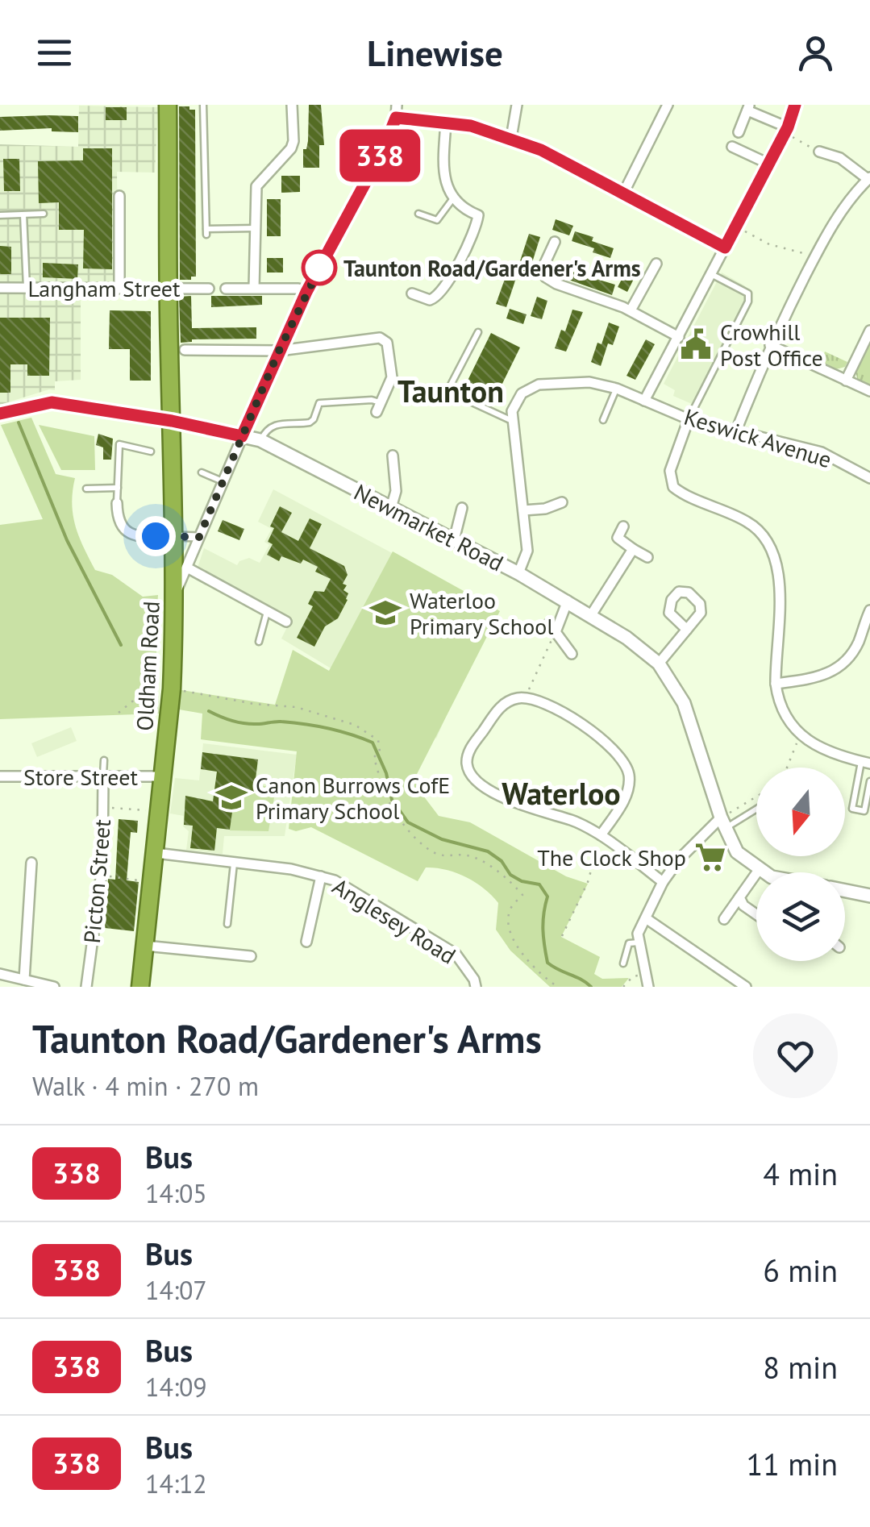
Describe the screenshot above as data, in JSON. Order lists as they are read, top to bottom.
{
  "streets": {
    "highway": ["Oldham Road"],
    "street": [
      "Langham Street",
      "Keswick Avenue",
      "Newmarket Road",
      "Store Street",
      "Picton Street",
      "Anglesey Road"
    ]
  },
  "crossings": [
    ["Langham Street", "Oldham Road"],
    ["Newmarket Road", "Oldham Road"],
    ["Oldham Road", "Store Street"],
    ["Oldham Road", "Anglesey Road"],
    ["Store Street", "Picton Street"]
  ],
  "districts": ["Taunton", "Waterloo"],
  "places": {
    "other": ["Taunton Road/Gardener's Arms"],
    "public building": ["Crowhill Post Office"],
    "school or university": ["Waterloo Primary School", "Canon Burrows CofE Primary School"],
    "supermarket": ["The Clock Shop"]
  },
  "lines": ["bus line 338"],
  "north": "bottom",
  "page": {
    "header": "Linewise",
    "on_map": "338",
    "heading": ["Taunton Road/Gardener's Arms", "Walk · 4 min · 270 m"],
    "list": [
      {
        "mark": "338",
        "name": "Bus",
        "note": "14:05",
        "value": "4 min"
      },
      {
        "mark": "338",
        "name": "Bus",
        "note": "14:07",
        "value": "6 min"
      },
      {
        "mark": "338",
        "name": "Bus",
        "note": "14:09",
        "value": "8 min"
      },
      {
        "mark": "338",
        "name": "Bus",
        "note": "14:12",
        "value": "11 min"
      }
    ]
  }
}
